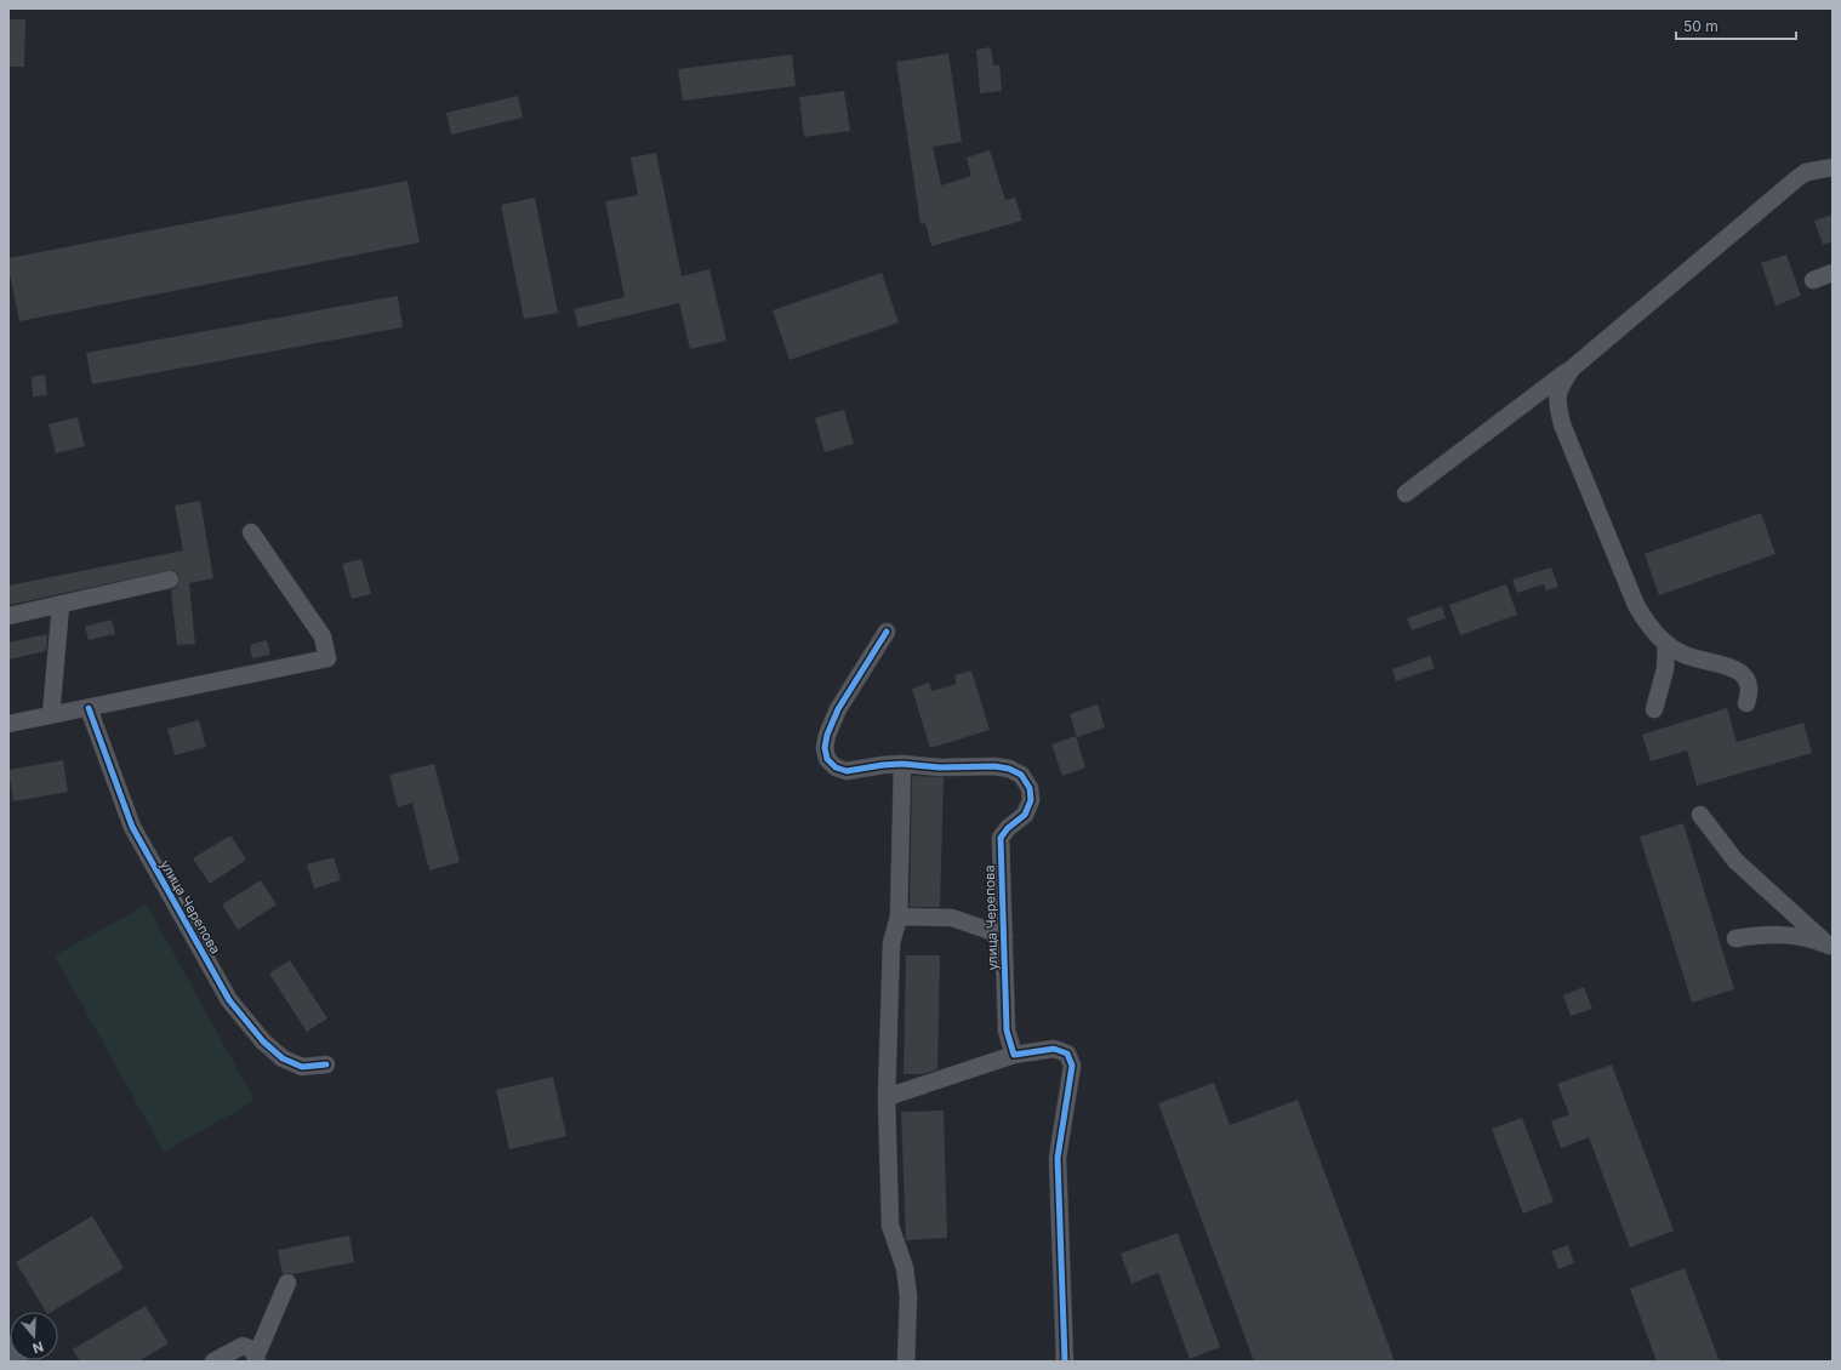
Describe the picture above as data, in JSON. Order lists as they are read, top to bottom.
{
  "streets": {
    "street": ["улица Черепова"]
  },
  "scale_bar": "50 m",
  "north": "bottom"
}
